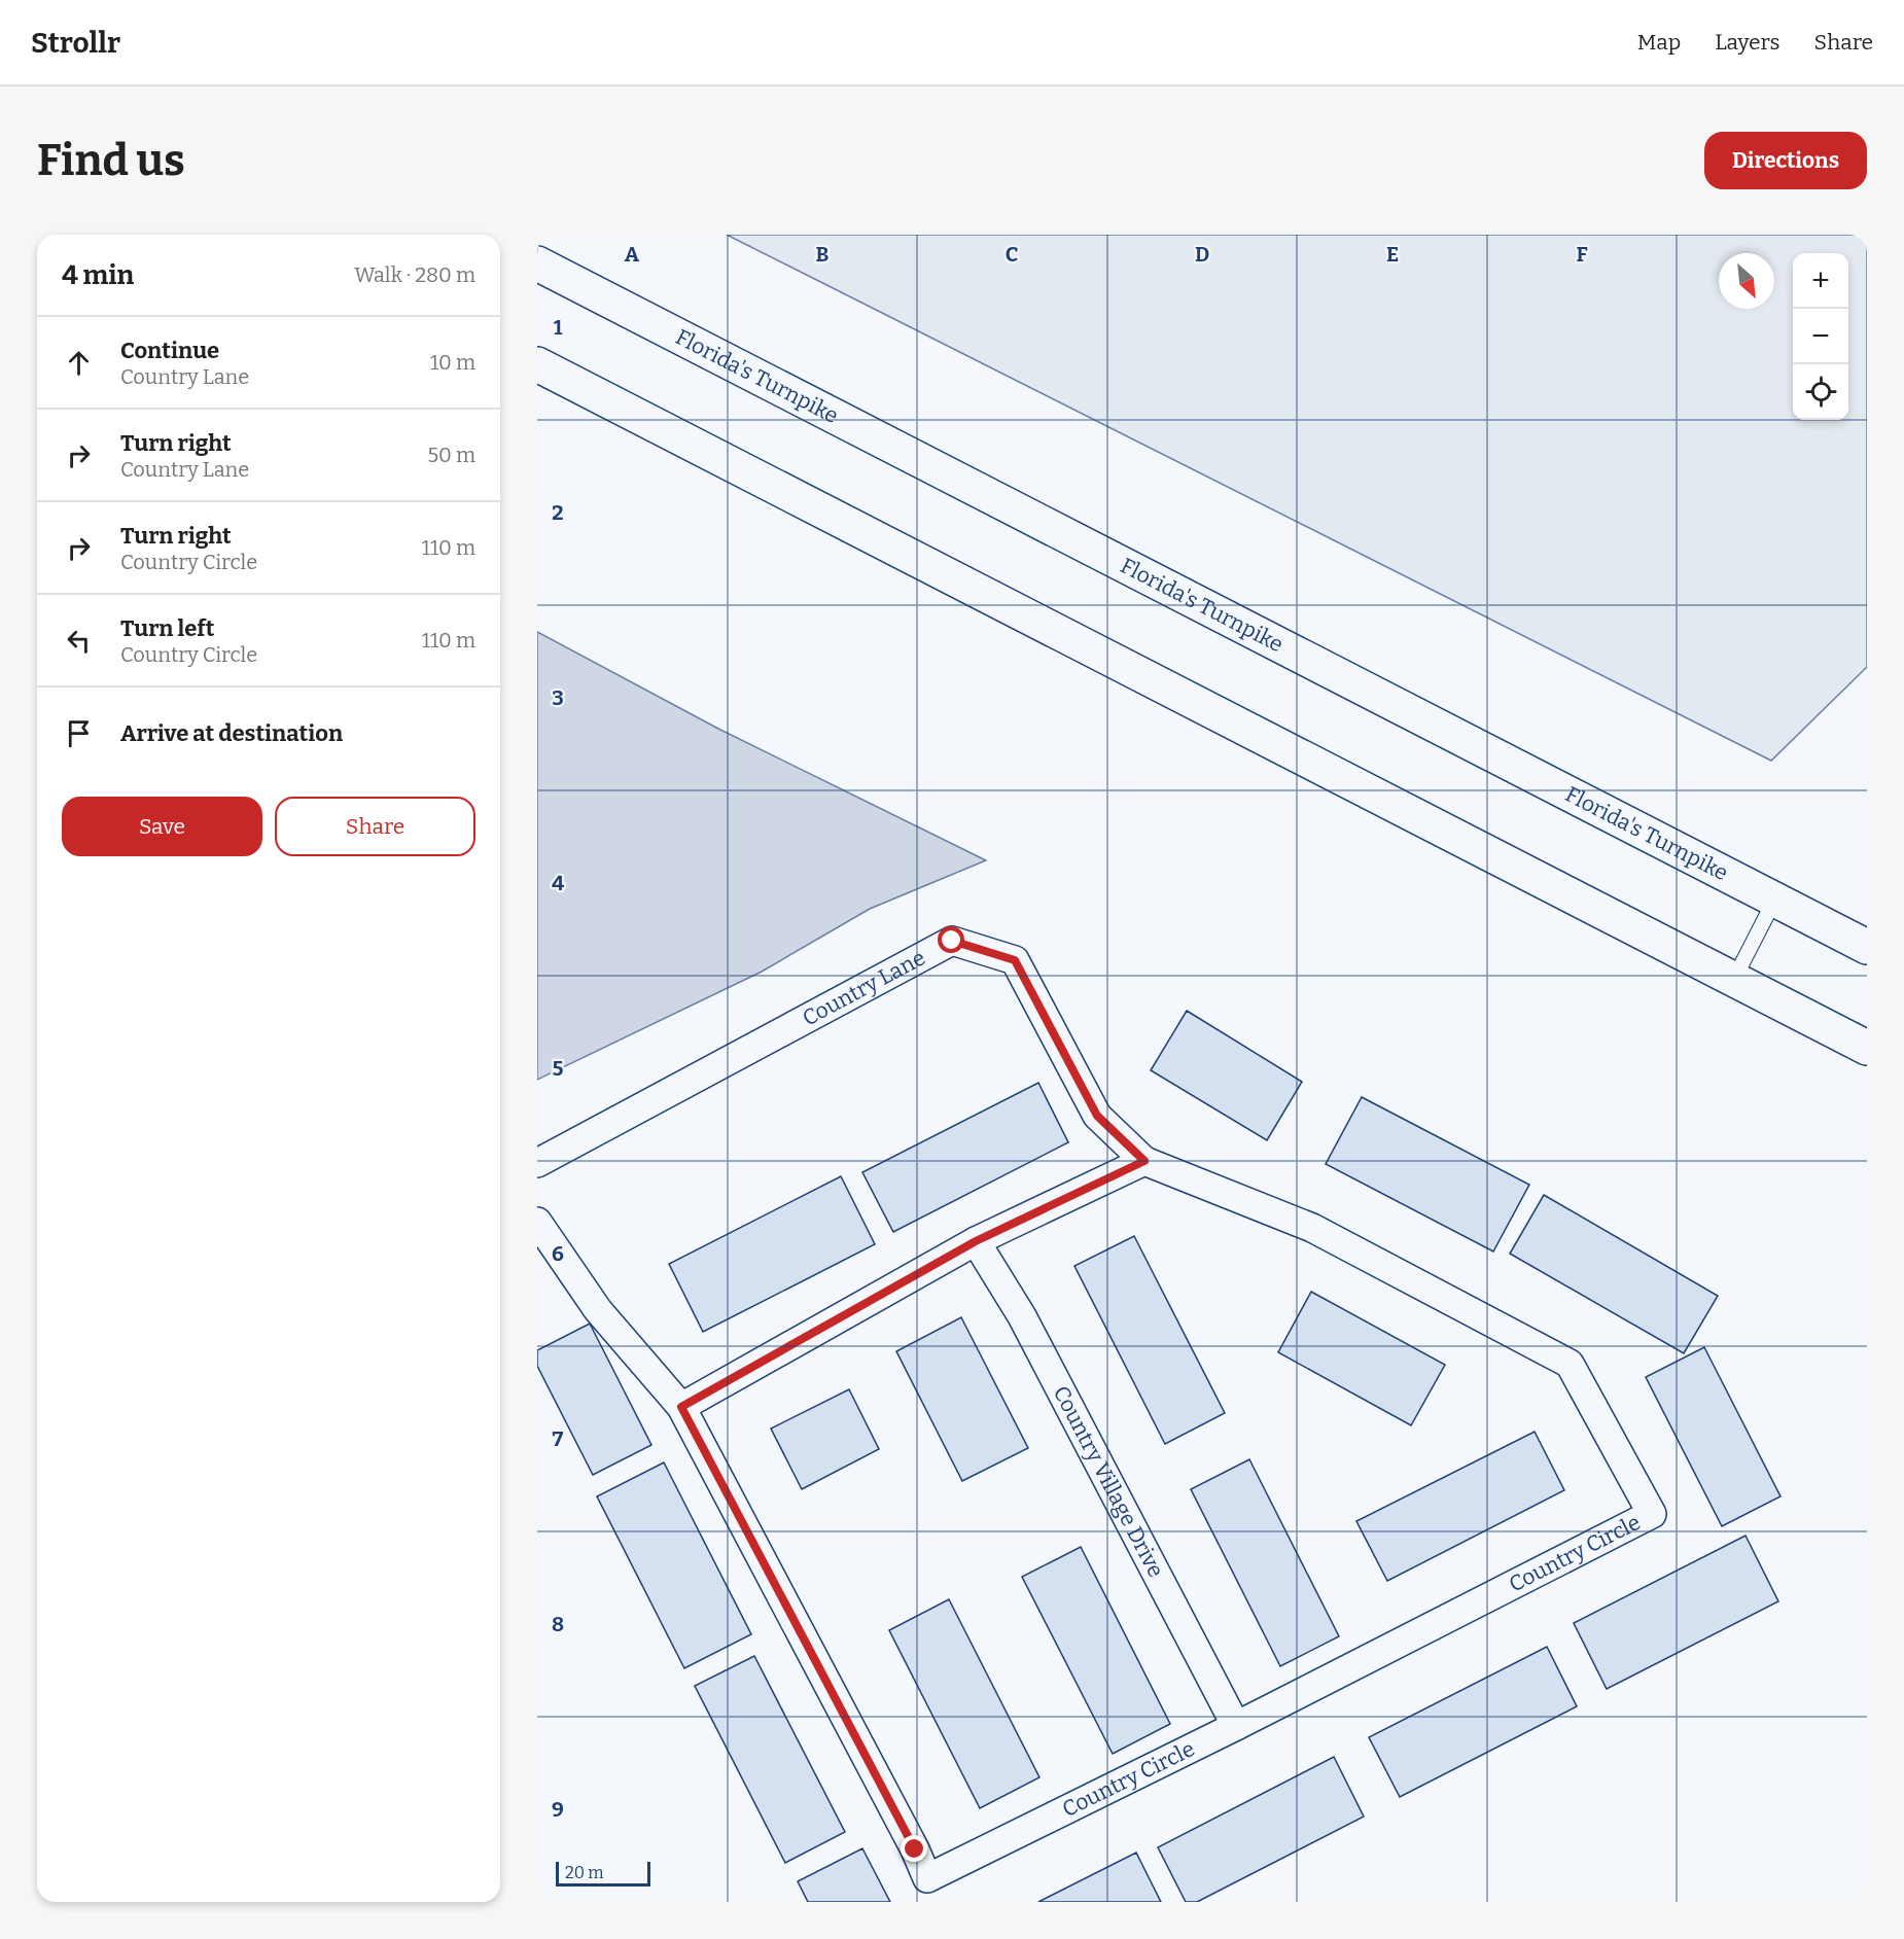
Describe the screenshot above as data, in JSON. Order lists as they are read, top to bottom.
{
  "streets": {
    "highway": ["Florida's Turnpike"],
    "street": ["Country Lane", "Country Village Drive", "Country Circle"]
  },
  "crossings": [
    ["Country Lane", "Country Circle"],
    ["Country Village Drive", "Country Circle"]
  ],
  "scale_bar": "20 m",
  "north": "bottom right",
  "page": {
    "header": "Strollr",
    "nav": ["Map", "Layers", "Share"],
    "buttons": [
      "Directions",
      ["Save", "Share"]
    ],
    "title": "Find us",
    "heading": ["4 min", "Walk · 280 m"],
    "map_buttons": ["+", "−"],
    "list": [
      ["Continue", "Country Lane", "10 m"],
      ["Turn right", "Country Lane", "50 m"],
      ["Turn right", "Country Circle", "110 m"],
      ["Turn left", "Country Circle", "110 m"],
      "Arrive at destination"
    ],
    "scale": "20 m"
  },
  "grid": {
    "columns": [
      "A",
      "B",
      "C",
      "D",
      "E",
      "F"
    ],
    "rows": [
      "1",
      "2",
      "3",
      "4",
      "5",
      "6",
      "7",
      "8",
      "9"
    ]
  }
}
